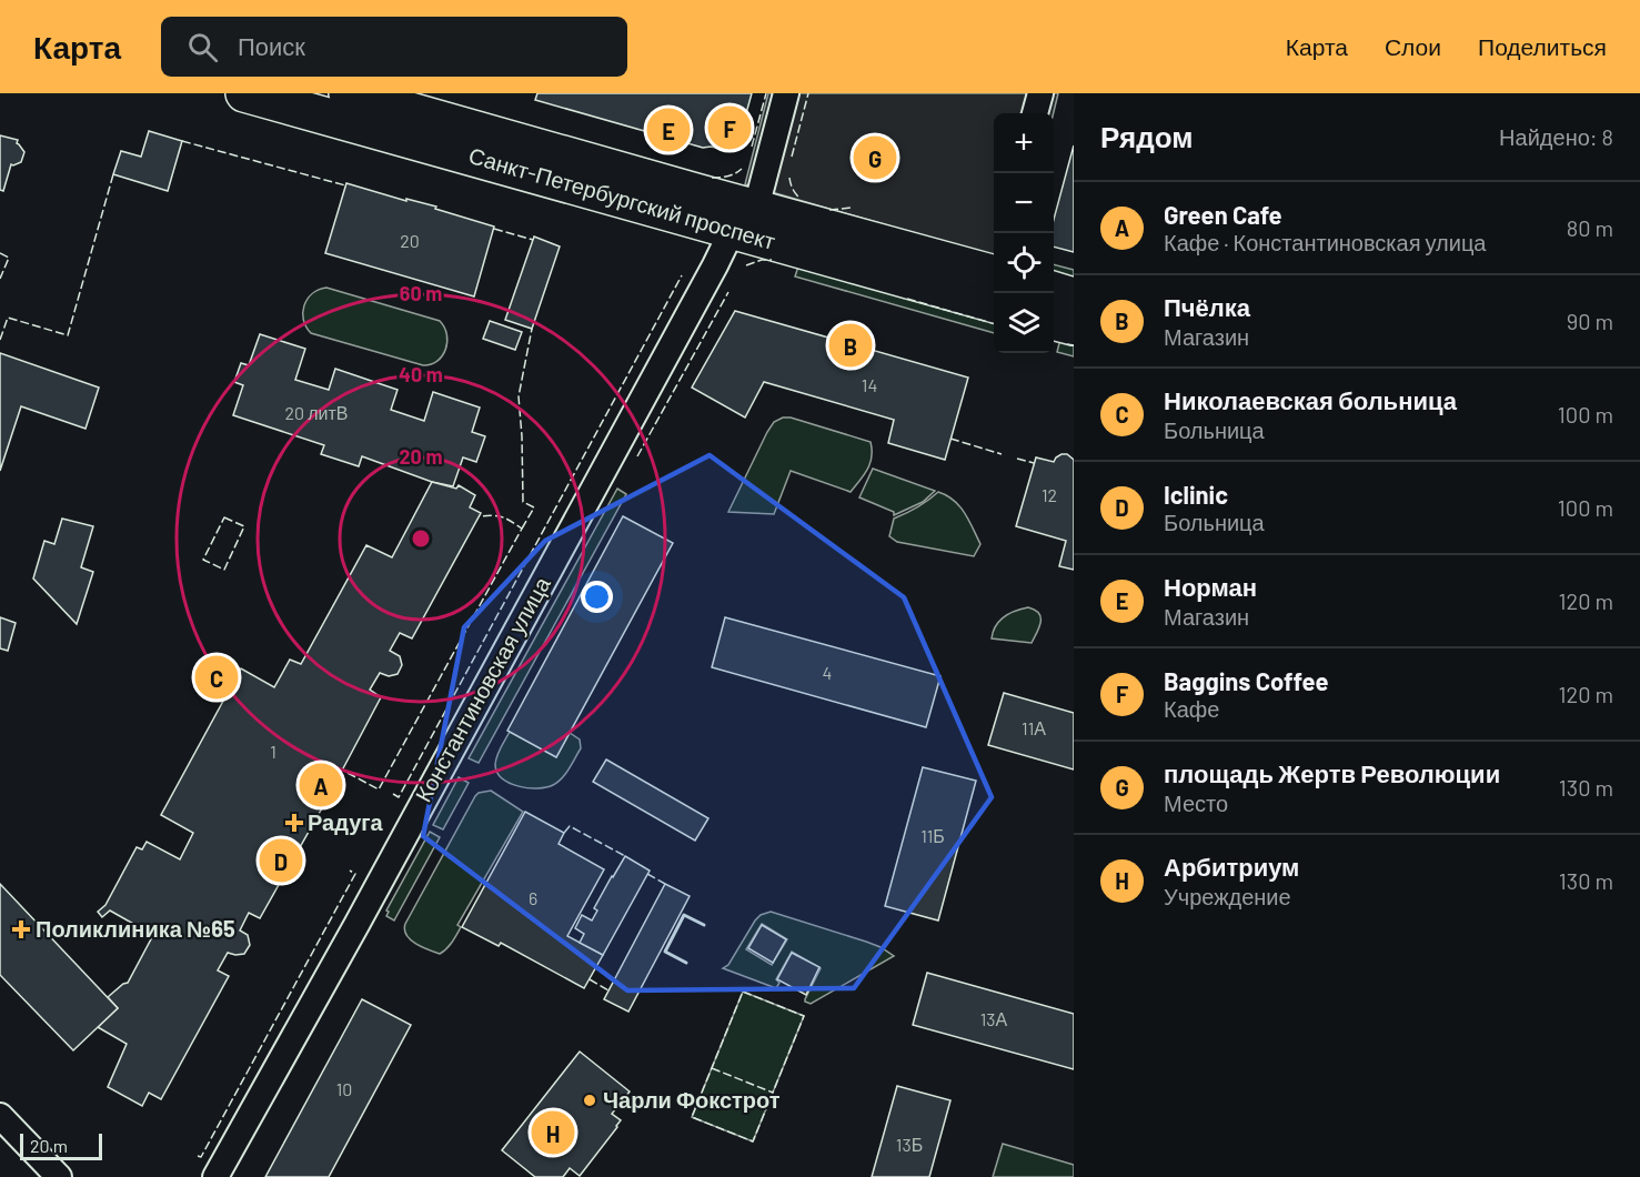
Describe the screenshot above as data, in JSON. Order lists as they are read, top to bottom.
{
  "streets": {
    "main road": ["Санкт-Петербургский проспект"],
    "street": ["Константиновская улица"]
  },
  "crossings": [
    ["Санкт-Петербургский проспект", "Константиновская улица"]
  ],
  "places": {
    "health": ["Радуга", "Поликлиника №65"],
    "other": ["Чарли Фокстрот"]
  },
  "house_numbers": [
    "20",
    "14",
    "20 литВ",
    "12",
    "4",
    "11А",
    "1",
    "11Б",
    "6",
    "13А",
    "10",
    "13Б"
  ],
  "scale_bar": "20 m",
  "page": {
    "header": "Карта",
    "search": "Поиск",
    "nav": ["Карта", "Слои", "Поделиться"],
    "heading": ["Рядом", "Найдено: 8"],
    "pins": [
      "F",
      "E",
      "G",
      "B",
      "C",
      "A",
      "D",
      "H"
    ],
    "map_buttons": ["+", "−"],
    "list": [
      {
        "mark": "A",
        "name": "Green Cafe",
        "note": "Кафе · Константиновская улица",
        "value": "80 m"
      },
      {
        "mark": "B",
        "name": "Пчёлка",
        "note": "Магазин",
        "value": "90 m"
      },
      {
        "mark": "C",
        "name": "Николаевская больница",
        "note": "Больница",
        "value": "100 m"
      },
      {
        "mark": "D",
        "name": "Iclinic",
        "note": "Больница",
        "value": "100 m"
      },
      {
        "mark": "E",
        "name": "Норман",
        "note": "Магазин",
        "value": "120 m"
      },
      {
        "mark": "F",
        "name": "Baggins Coffee",
        "note": "Кафе",
        "value": "120 m"
      },
      {
        "mark": "G",
        "name": "площадь Жертв Революции",
        "note": "Место",
        "value": "130 m"
      },
      {
        "mark": "H",
        "name": "Арбитриум",
        "note": "Учреждение",
        "value": "130 m"
      }
    ],
    "scale": "20 m"
  },
  "rings": ["60 m", "40 m", "20 m"]
}
